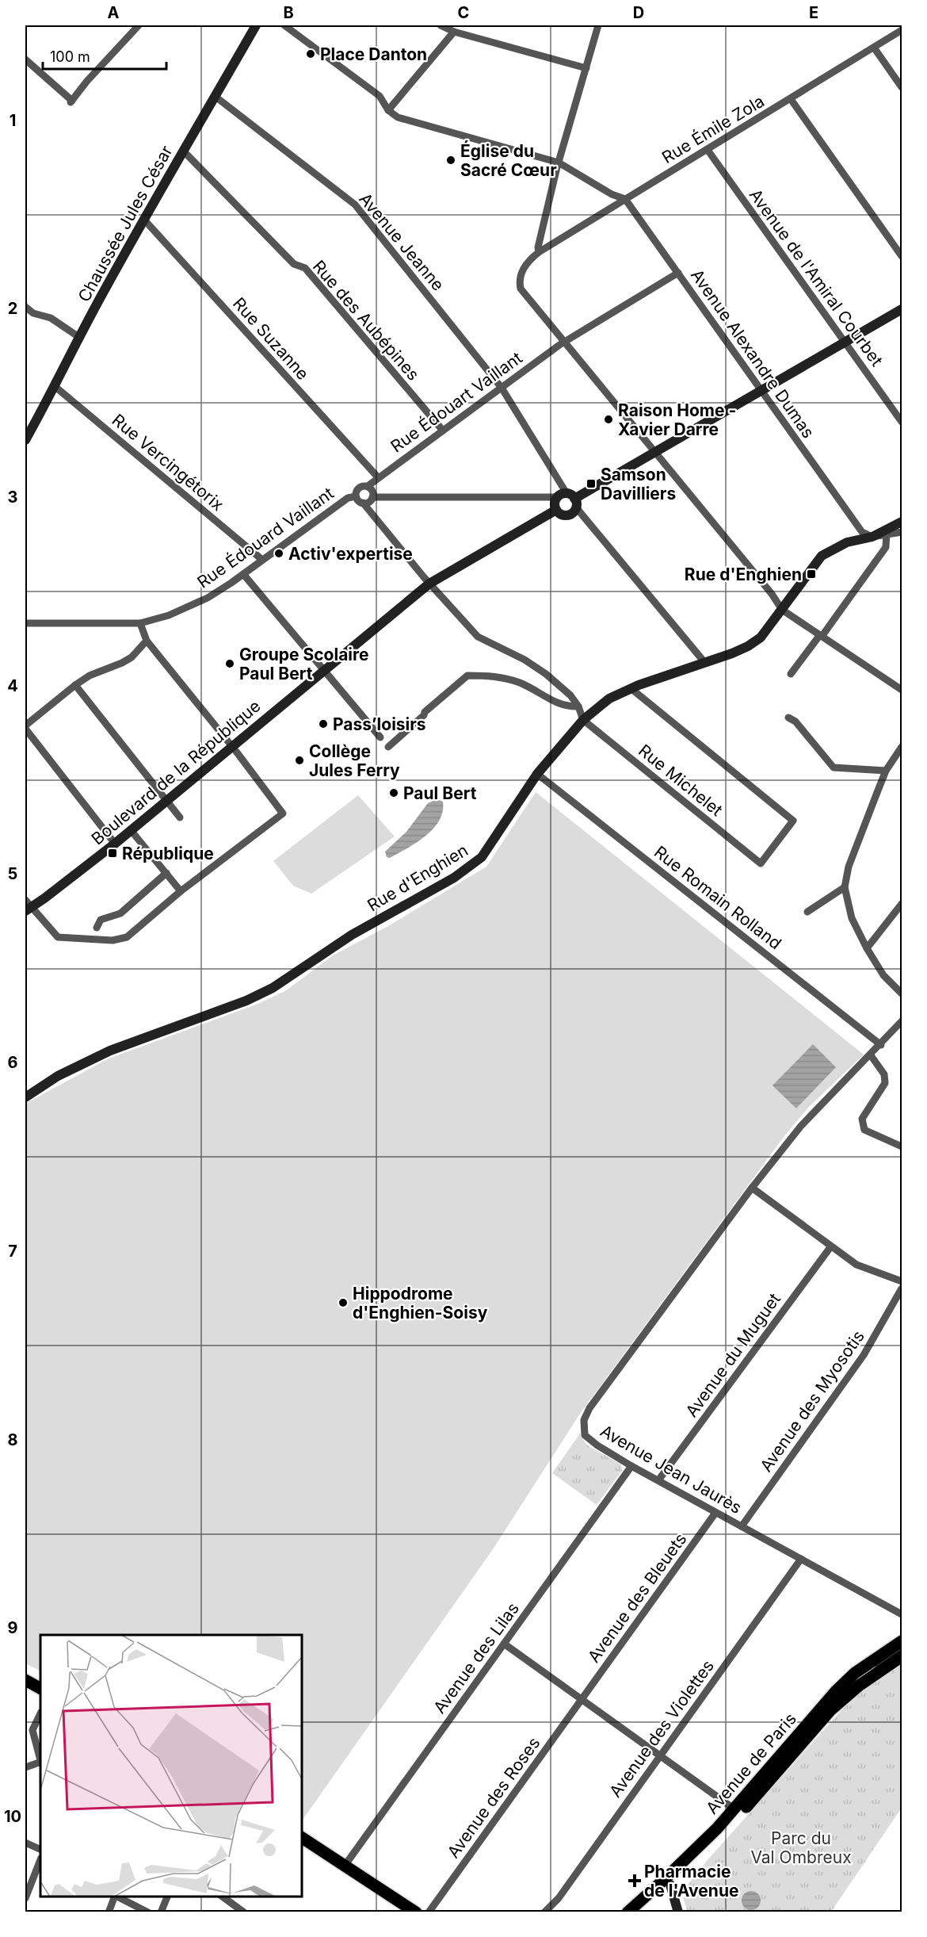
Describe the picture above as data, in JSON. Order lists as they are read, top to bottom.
{
  "streets": {
    "main road": ["Avenue de Paris"],
    "street": [
      "Rue Émile Zola",
      "Chaussée Jules César",
      "Avenue Jeanne",
      "Avenue de l'Amiral Courbet",
      "Rue des Aubépines",
      "Rue Suzanne",
      "Avenue Alexandre Dumas",
      "Rue Édouart Vaillant",
      "Rue Vercingétorix",
      "Rue Édouard Vaillant",
      "Boulevard de la République",
      "Rue Michelet",
      "Rue d'Enghien",
      "Rue Romain Rolland",
      "Avenue du Muguet",
      "Avenue des Myosotis",
      "Avenue Jean Jaurès",
      "Avenue des Bleuets",
      "Avenue des Lilas",
      "Avenue des Violettes",
      "Avenue des Roses"
    ]
  },
  "crossings": [
    ["Rue Émile Zola", "Avenue de l'Amiral Courbet"],
    ["Rue Émile Zola", "Avenue Alexandre Dumas"],
    ["Rue Émile Zola", "Rue Édouart Vaillant"],
    ["Rue Émile Zola", "Boulevard de la République"],
    ["Rue Émile Zola", "Rue d'Enghien"],
    ["Chaussée Jules César", "Avenue Jeanne"],
    ["Chaussée Jules César", "Rue des Aubépines"],
    ["Chaussée Jules César", "Rue Suzanne"],
    ["Chaussée Jules César", "Rue Vercingétorix"],
    ["Avenue Jeanne", "Rue Édouart Vaillant"],
    ["Avenue Jeanne", "Boulevard de la République"],
    ["Avenue Jeanne", "Rue d'Enghien"],
    ["Avenue de l'Amiral Courbet", "Boulevard de la République"],
    ["Rue des Aubépines", "Rue Édouart Vaillant"],
    ["Rue Suzanne", "Rue Édouart Vaillant"],
    ["Avenue Alexandre Dumas", "Rue Édouart Vaillant"],
    ["Avenue Alexandre Dumas", "Boulevard de la République"],
    ["Avenue Alexandre Dumas", "Rue d'Enghien"],
    ["Rue Édouart Vaillant", "Rue Édouard Vaillant"],
    ["Rue Vercingétorix", "Rue Édouard Vaillant"],
    ["Rue Michelet", "Rue d'Enghien"],
    ["Rue d'Enghien", "Rue Romain Rolland"],
    ["Rue Romain Rolland", "Avenue Jean Jaurès"],
    ["Avenue du Muguet", "Avenue Jean Jaurès"],
    ["Avenue des Myosotis", "Avenue Jean Jaurès"],
    ["Avenue Jean Jaurès", "Avenue des Bleuets"],
    ["Avenue Jean Jaurès", "Avenue des Lilas"],
    ["Avenue Jean Jaurès", "Avenue des Violettes"],
    ["Avenue des Bleuets", "Avenue des Roses"]
  ],
  "parks": ["Parc du Val Ombreux"],
  "places": {
    "other": [
      "Place Danton",
      "Église du Sacré Cœur",
      "Raison Home - Xavier Darre",
      "Activ'expertise",
      "Groupe Scolaire Paul Bert",
      "Pass’loisirs",
      "Collège Jules Ferry",
      "Paul Bert",
      "Hippodrome d'Enghien-Soisy"
    ],
    "transit": ["Samson Davilliers", "Rue d'Enghien", "République"],
    "health": ["Pharmacie de l'Avenue"]
  },
  "scale_bar": "100 m",
  "grid": {
    "columns": [
      "A",
      "B",
      "C",
      "D",
      "E"
    ],
    "rows": [
      "1",
      "2",
      "3",
      "4",
      "5",
      "6",
      "7",
      "8",
      "9",
      "10"
    ]
  }
}
